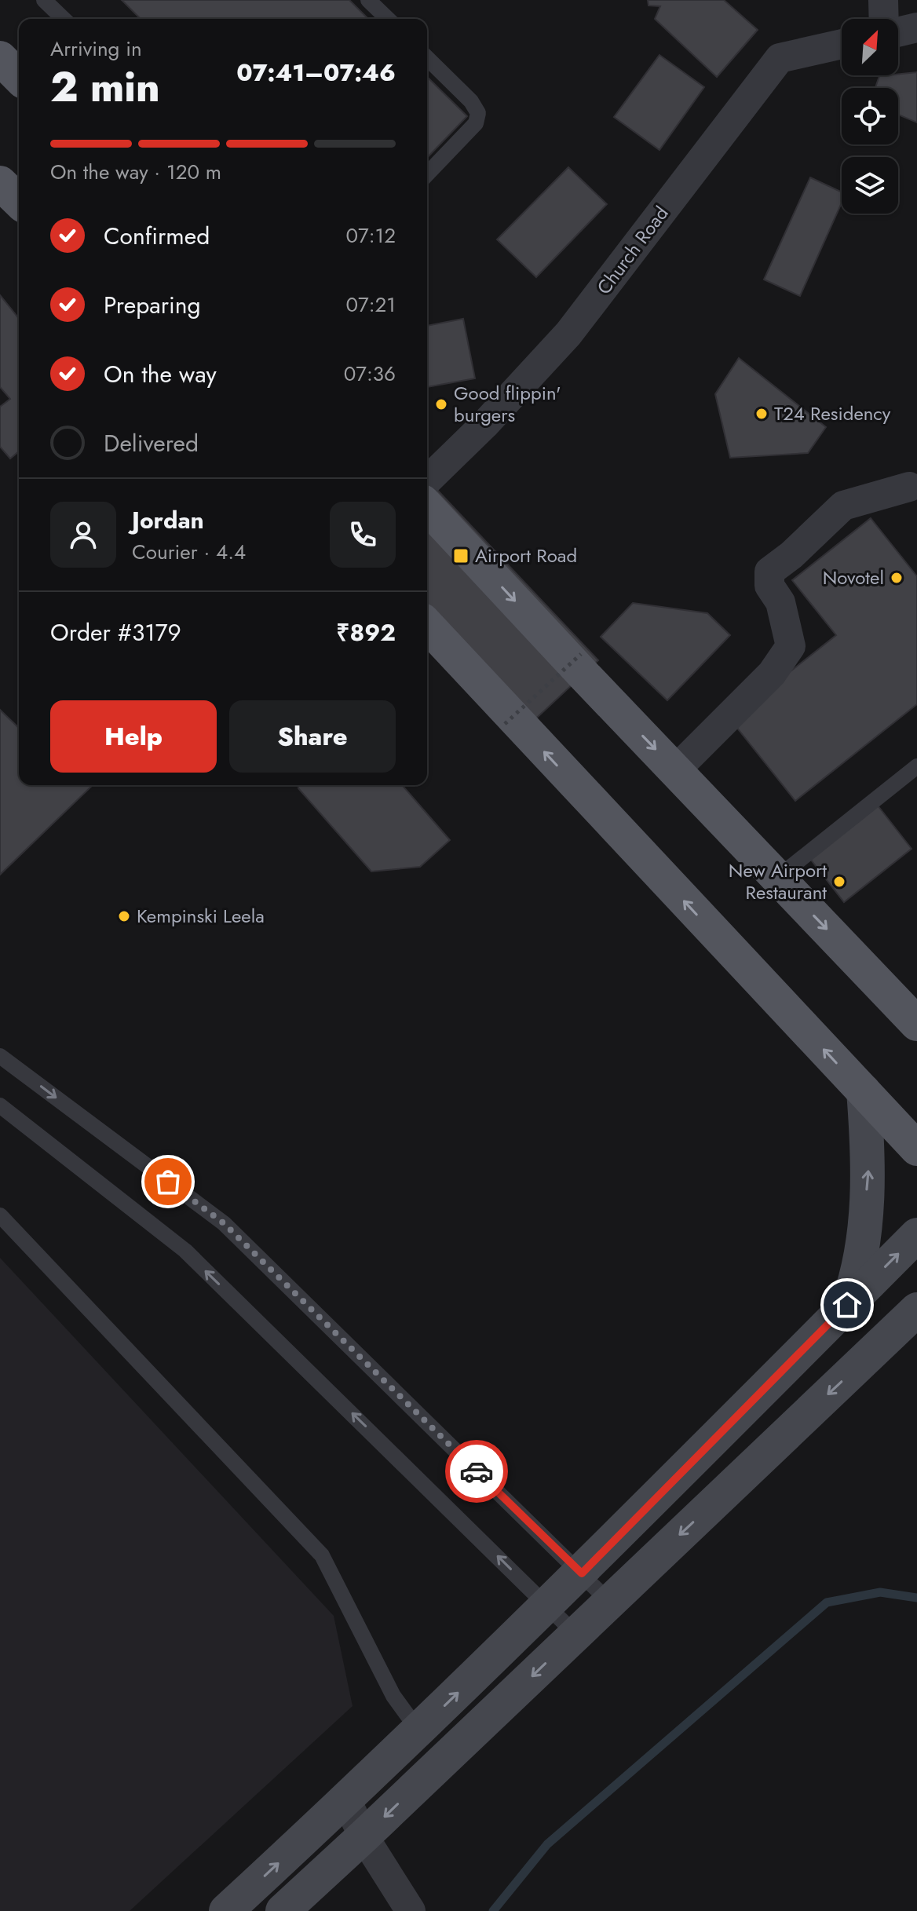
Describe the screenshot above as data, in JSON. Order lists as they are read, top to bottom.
{
  "streets": {
    "street": ["Church Road"]
  },
  "places": {
    "other": [
      "Good flippin' burgers",
      "T24 Residency",
      "Novotel",
      "New Airport Restaurant",
      "Kempinski Leela"
    ],
    "transit": ["Airport Road"]
  },
  "north": "top right",
  "page": {
    "heading": ["2 min", "Arriving in", "07:41–07:46"],
    "panel": [
      "Jordan",
      "Courier · 4.4",
      "Order #3179",
      "₹892"
    ],
    "bar": "On the way · 120 m",
    "list": [
      ["Confirmed", "07:12"],
      ["Preparing", "07:21"],
      ["On the way", "07:36"],
      "Delivered"
    ],
    "buttons": ["Help", "Share"]
  }
}
